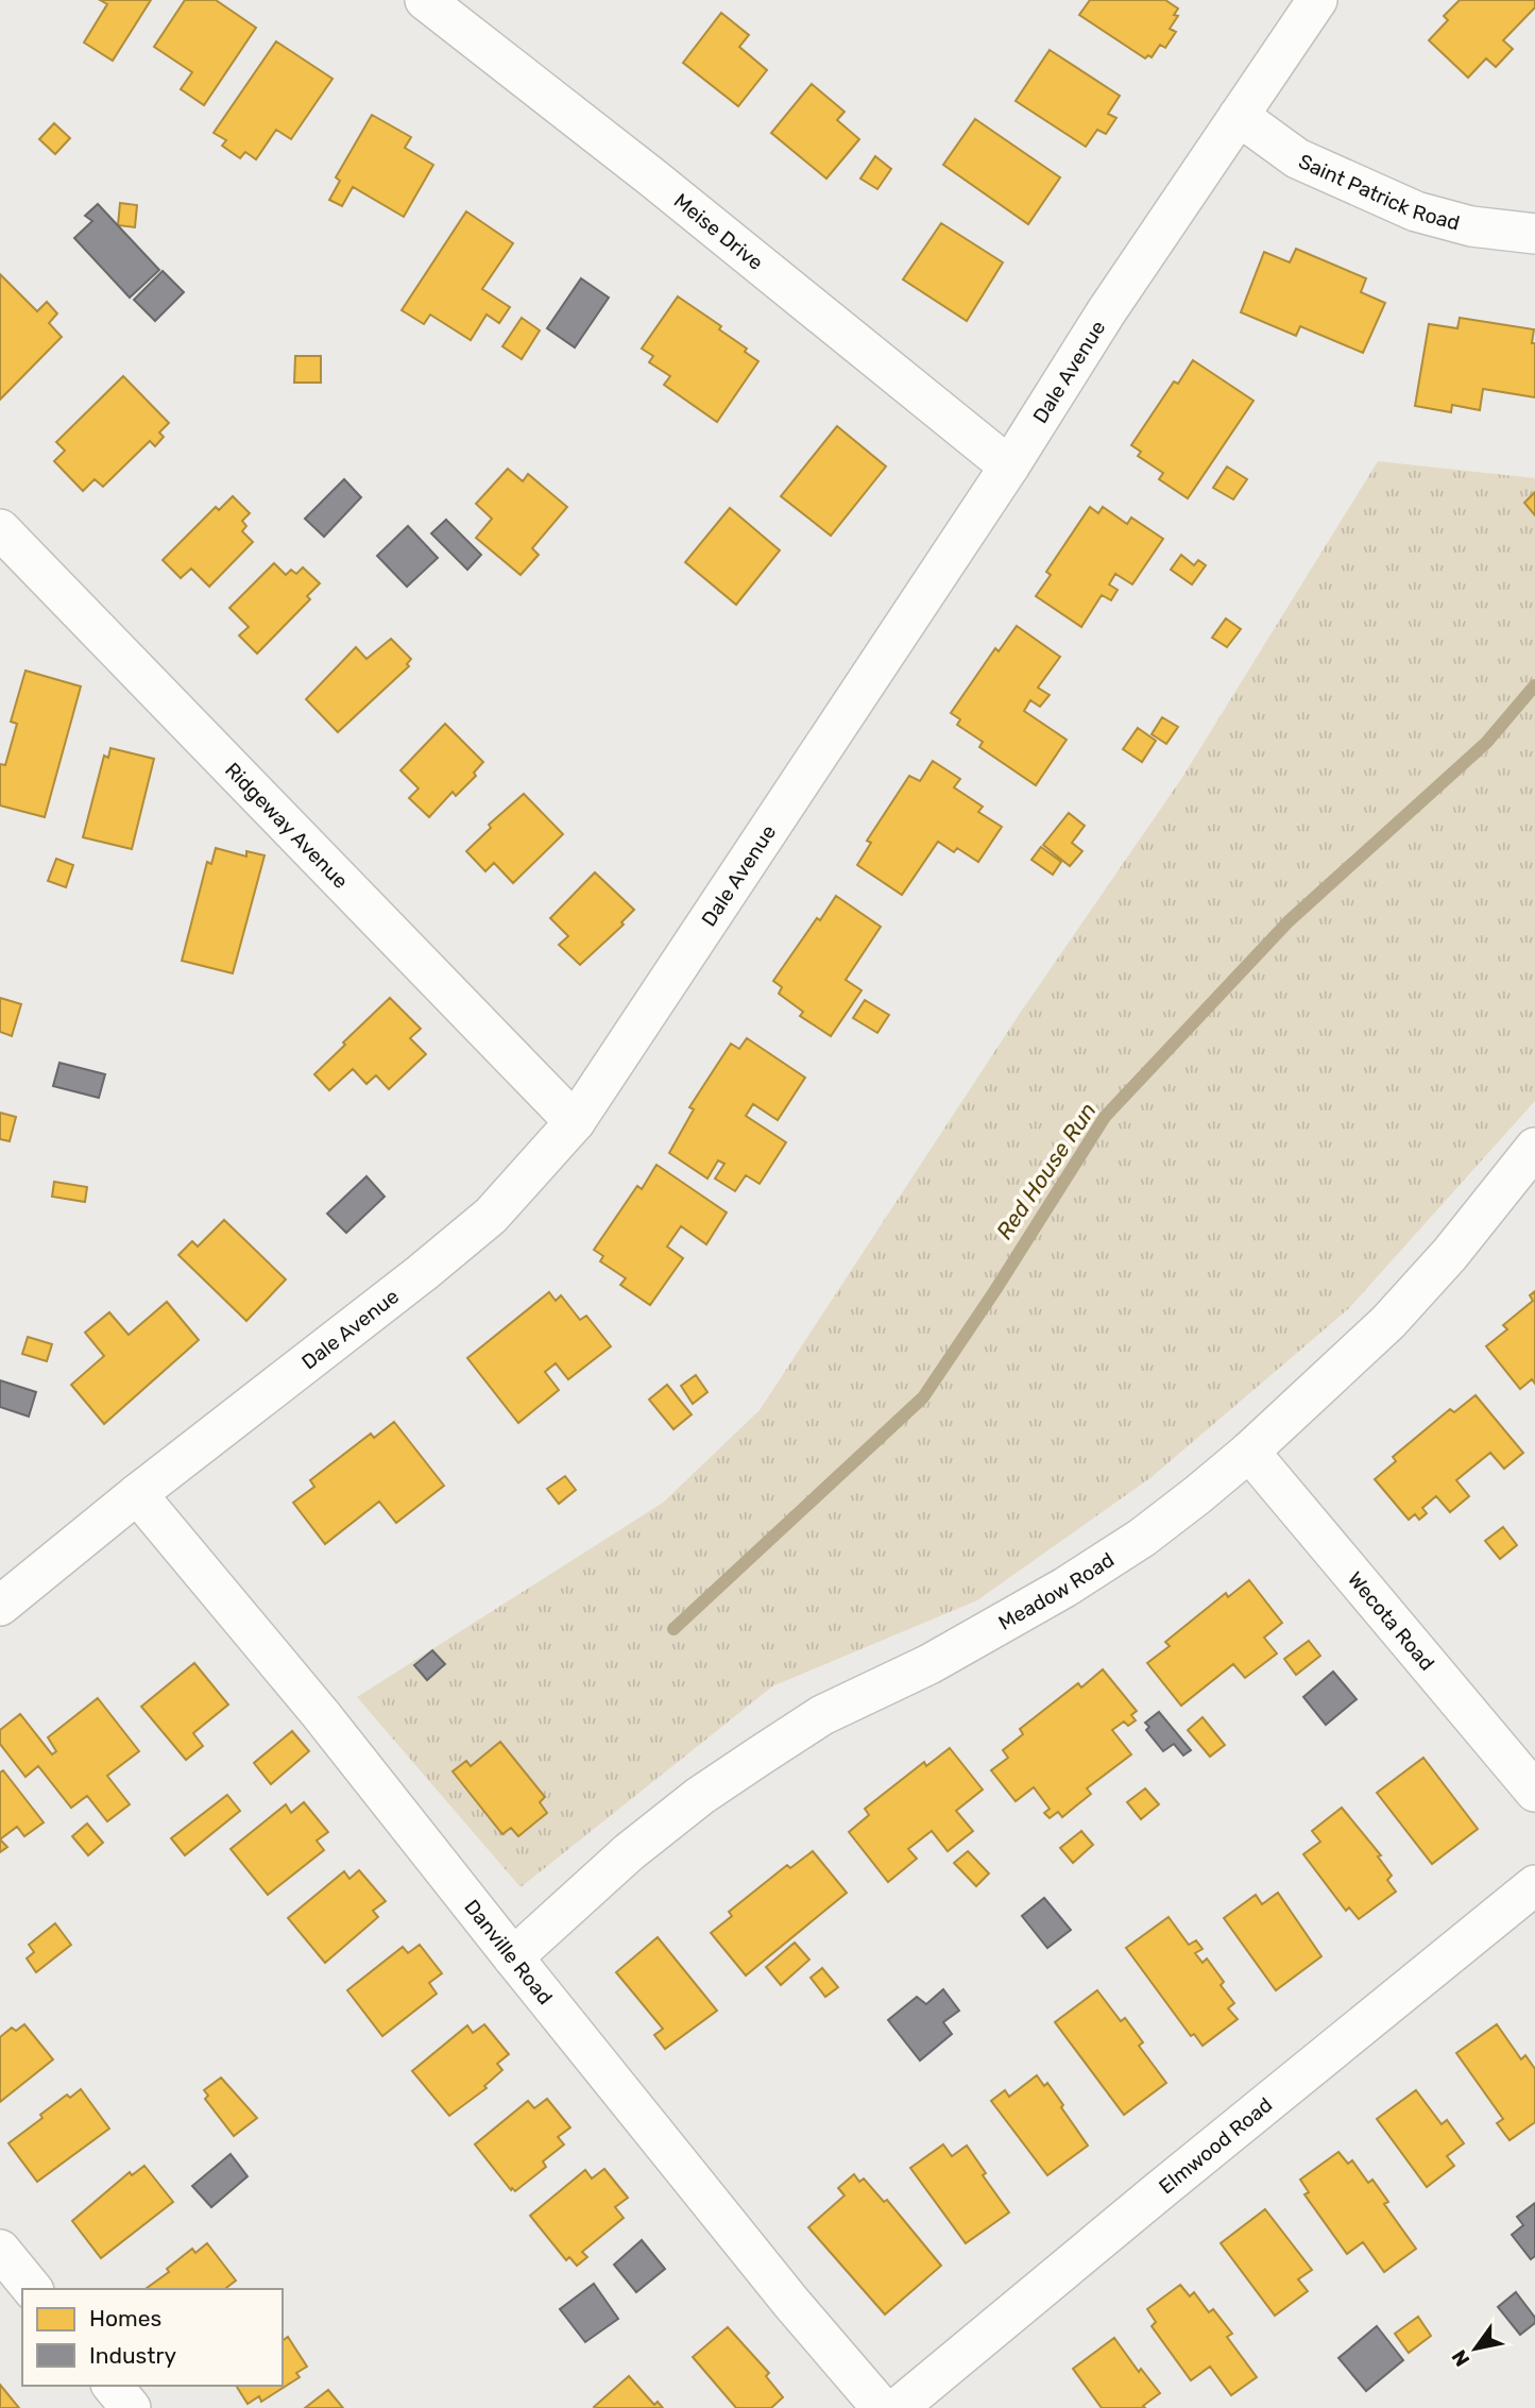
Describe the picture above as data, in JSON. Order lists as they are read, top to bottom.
{
  "streets": {
    "street": [
      "Saint Patrick Road",
      "Meise Drive",
      "Dale Avenue",
      "Ridgeway Avenue",
      "Meadow Road",
      "Wecota Road",
      "Danville Road",
      "Elmwood Road"
    ]
  },
  "crossings": [
    ["Saint Patrick Road", "Dale Avenue"],
    ["Meise Drive", "Dale Avenue"],
    ["Dale Avenue", "Ridgeway Avenue"],
    ["Dale Avenue", "Danville Road"],
    ["Meadow Road", "Wecota Road"],
    ["Meadow Road", "Danville Road"]
  ],
  "water": ["Red House Run"],
  "legend": ["Homes", "Industry"],
  "north": "bottom left"
}
